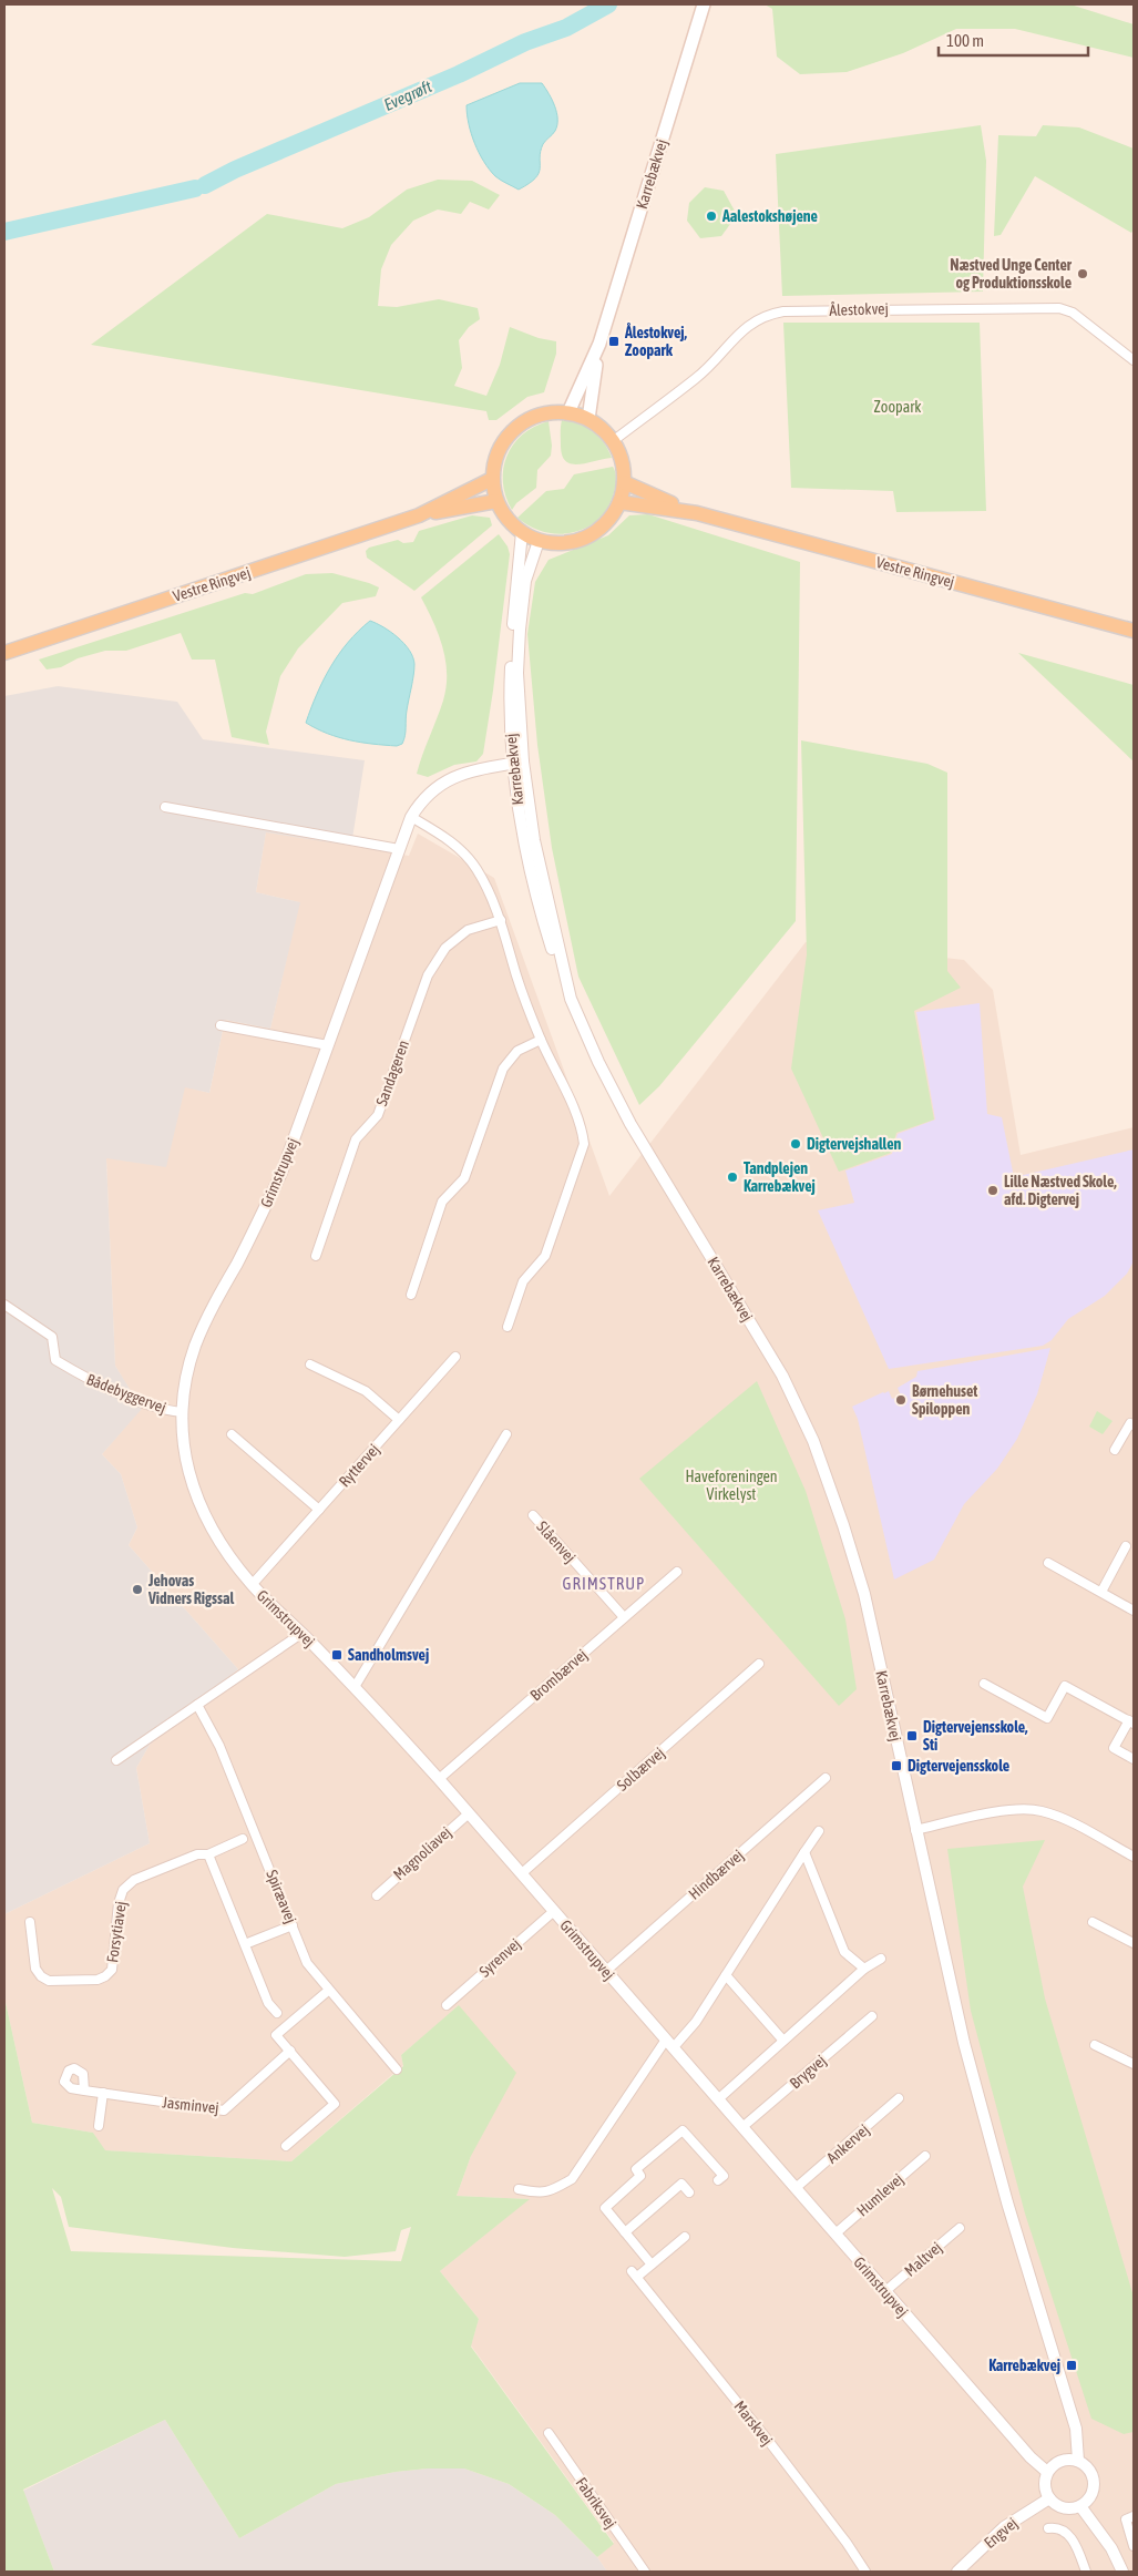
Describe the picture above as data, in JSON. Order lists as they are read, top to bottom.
{
  "streets": {
    "main road": ["Karrebækvej", "Vestre Ringvej"],
    "street": [
      "Ålestokvej",
      "Sandageren",
      "Grimstrupvej",
      "Bådebyggervej",
      "Ryttervej",
      "Slåenvej",
      "Brombærvej",
      "Solbærvej",
      "Magnoliavej",
      "Hindbærvej",
      "Spiræavej",
      "Forsytiavej",
      "Syrenvej",
      "Brygvej",
      "Jasminvej",
      "Ankervej",
      "Humlevej",
      "Maltvej",
      "Marskvej",
      "Fabriksvej",
      "Engvej"
    ]
  },
  "crossings": [
    ["Karrebækvej", "Ålestokvej"],
    ["Karrebækvej", "Vestre Ringvej"],
    ["Karrebækvej", "Grimstrupvej"],
    ["Karrebækvej", "Engvej"],
    ["Ålestokvej", "Vestre Ringvej"],
    ["Grimstrupvej", "Bådebyggervej"],
    ["Grimstrupvej", "Ryttervej"],
    ["Grimstrupvej", "Brombærvej"],
    ["Grimstrupvej", "Solbærvej"],
    ["Grimstrupvej", "Magnoliavej"],
    ["Grimstrupvej", "Hindbærvej"],
    ["Grimstrupvej", "Syrenvej"],
    ["Grimstrupvej", "Brygvej"],
    ["Grimstrupvej", "Ankervej"],
    ["Grimstrupvej", "Humlevej"],
    ["Grimstrupvej", "Maltvej"],
    ["Grimstrupvej", "Engvej"],
    ["Slåenvej", "Brombærvej"]
  ],
  "districts": ["GRIMSTRUP"],
  "water": ["Evegrøft"],
  "parks": ["Zoopark", "Haveforeningen Virkelyst"],
  "places": {
    "other": [
      "Aalestokshøjene",
      "Næstved Unge Center og Produktionsskole",
      "Digtervejshallen",
      "Tandplejen Karrebækvej",
      "Lille Næstved Skole, afd. Digtervej",
      "Børnehuset Spiloppen",
      "Jehovas Vidners Rigssal"
    ],
    "transit": [
      "Ålestokvej, Zoopark",
      "Sandholmsvej",
      "Digtervejensskole, Sti",
      "Digtervejensskole",
      "Karrebækvej"
    ]
  },
  "scale_bar": "100 m"
}
